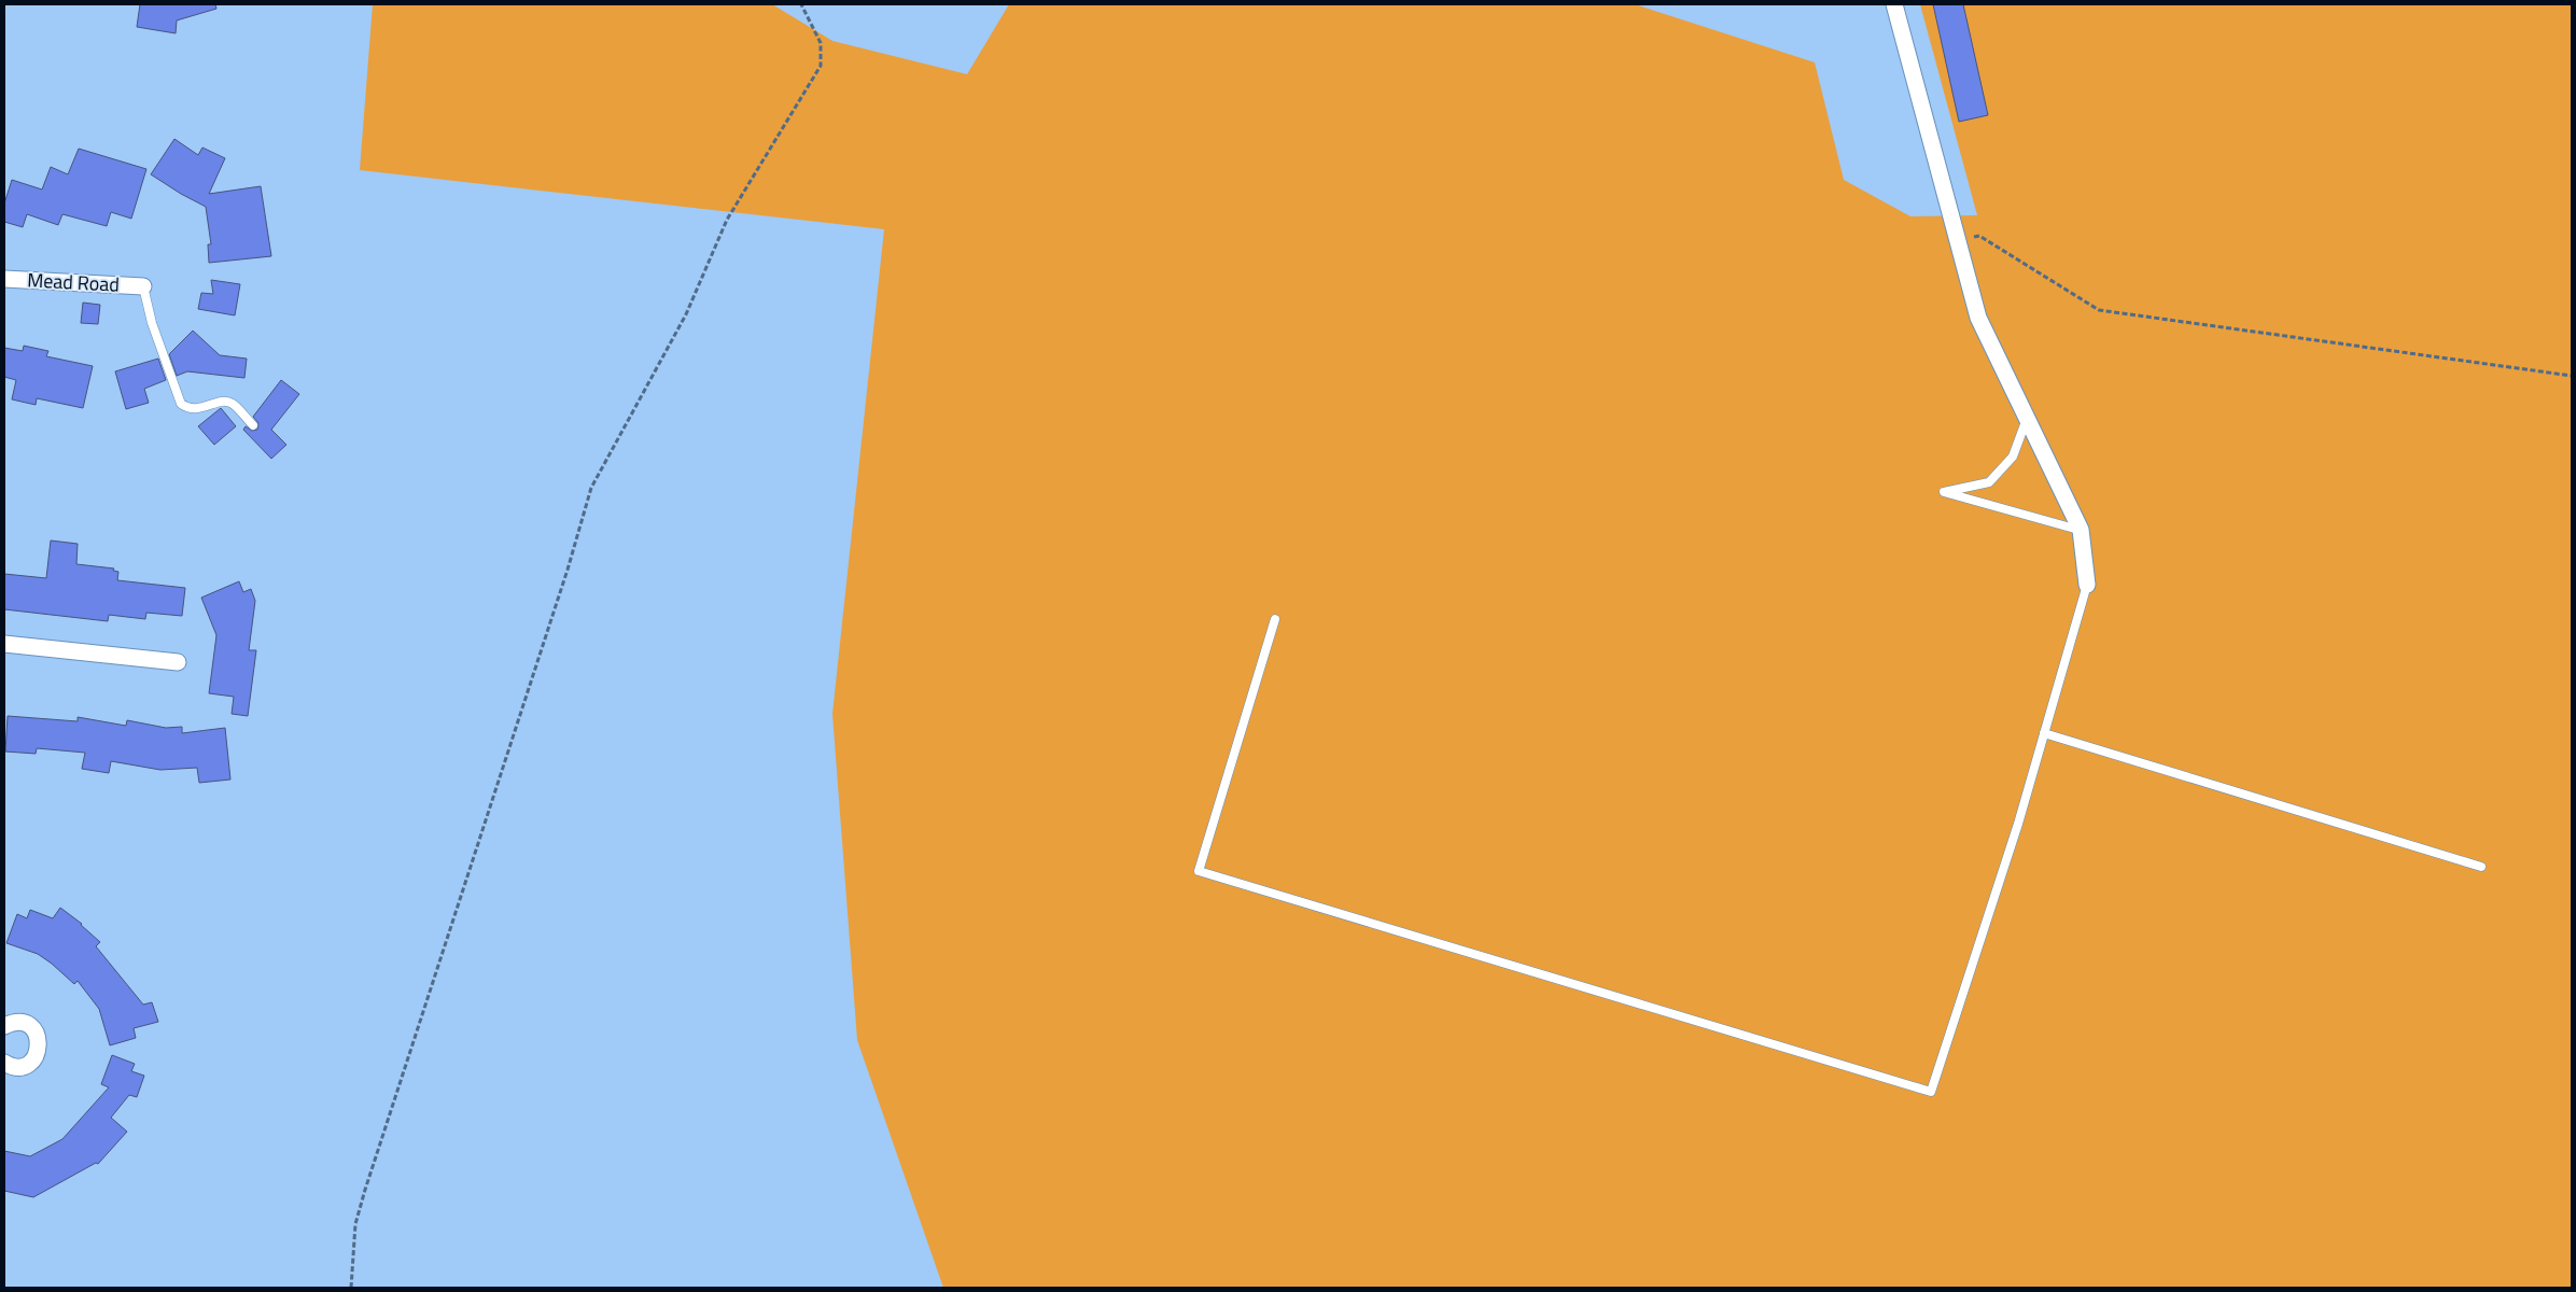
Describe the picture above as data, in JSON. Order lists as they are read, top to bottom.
{
  "streets": {
    "street": ["Mead Road"]
  }
}
